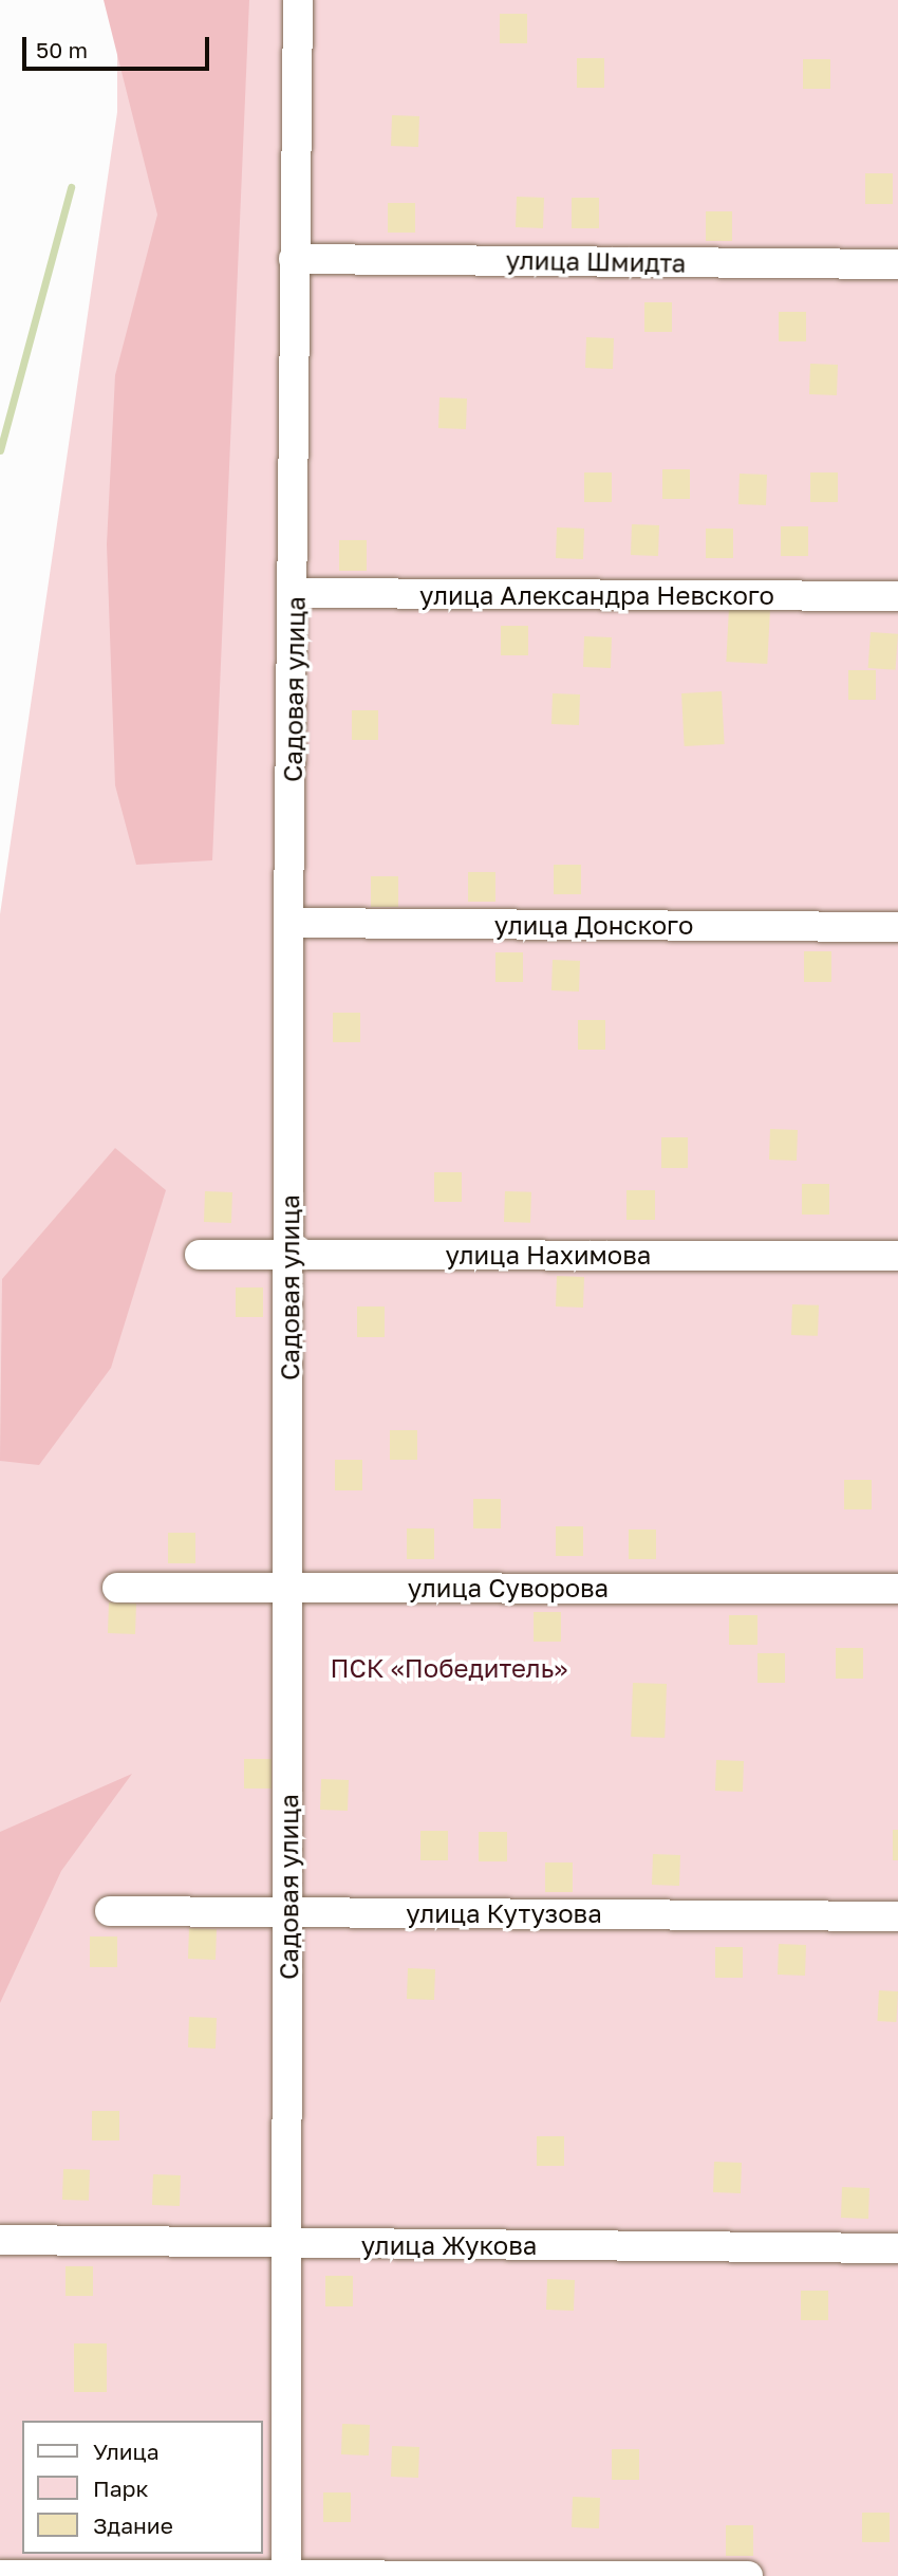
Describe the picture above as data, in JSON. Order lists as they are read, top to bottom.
{
  "streets": {
    "street": [
      "улица Шмидта",
      "улица Александра Невского",
      "Садовая улица",
      "улица Донского",
      "улица Нахимова",
      "улица Суворова",
      "улица Кутузова",
      "улица Жукова"
    ]
  },
  "crossings": [
    ["улица Шмидта", "Садовая улица"],
    ["улица Александра Невского", "Садовая улица"],
    ["Садовая улица", "улица Донского"],
    ["Садовая улица", "улица Нахимова"],
    ["Садовая улица", "улица Суворова"],
    ["Садовая улица", "улица Кутузова"],
    ["Садовая улица", "улица Жукова"]
  ],
  "parks": ["ПСК «Победитель»"],
  "legend": ["Улица", "Парк", "Здание"],
  "scale_bar": "50 m"
}
